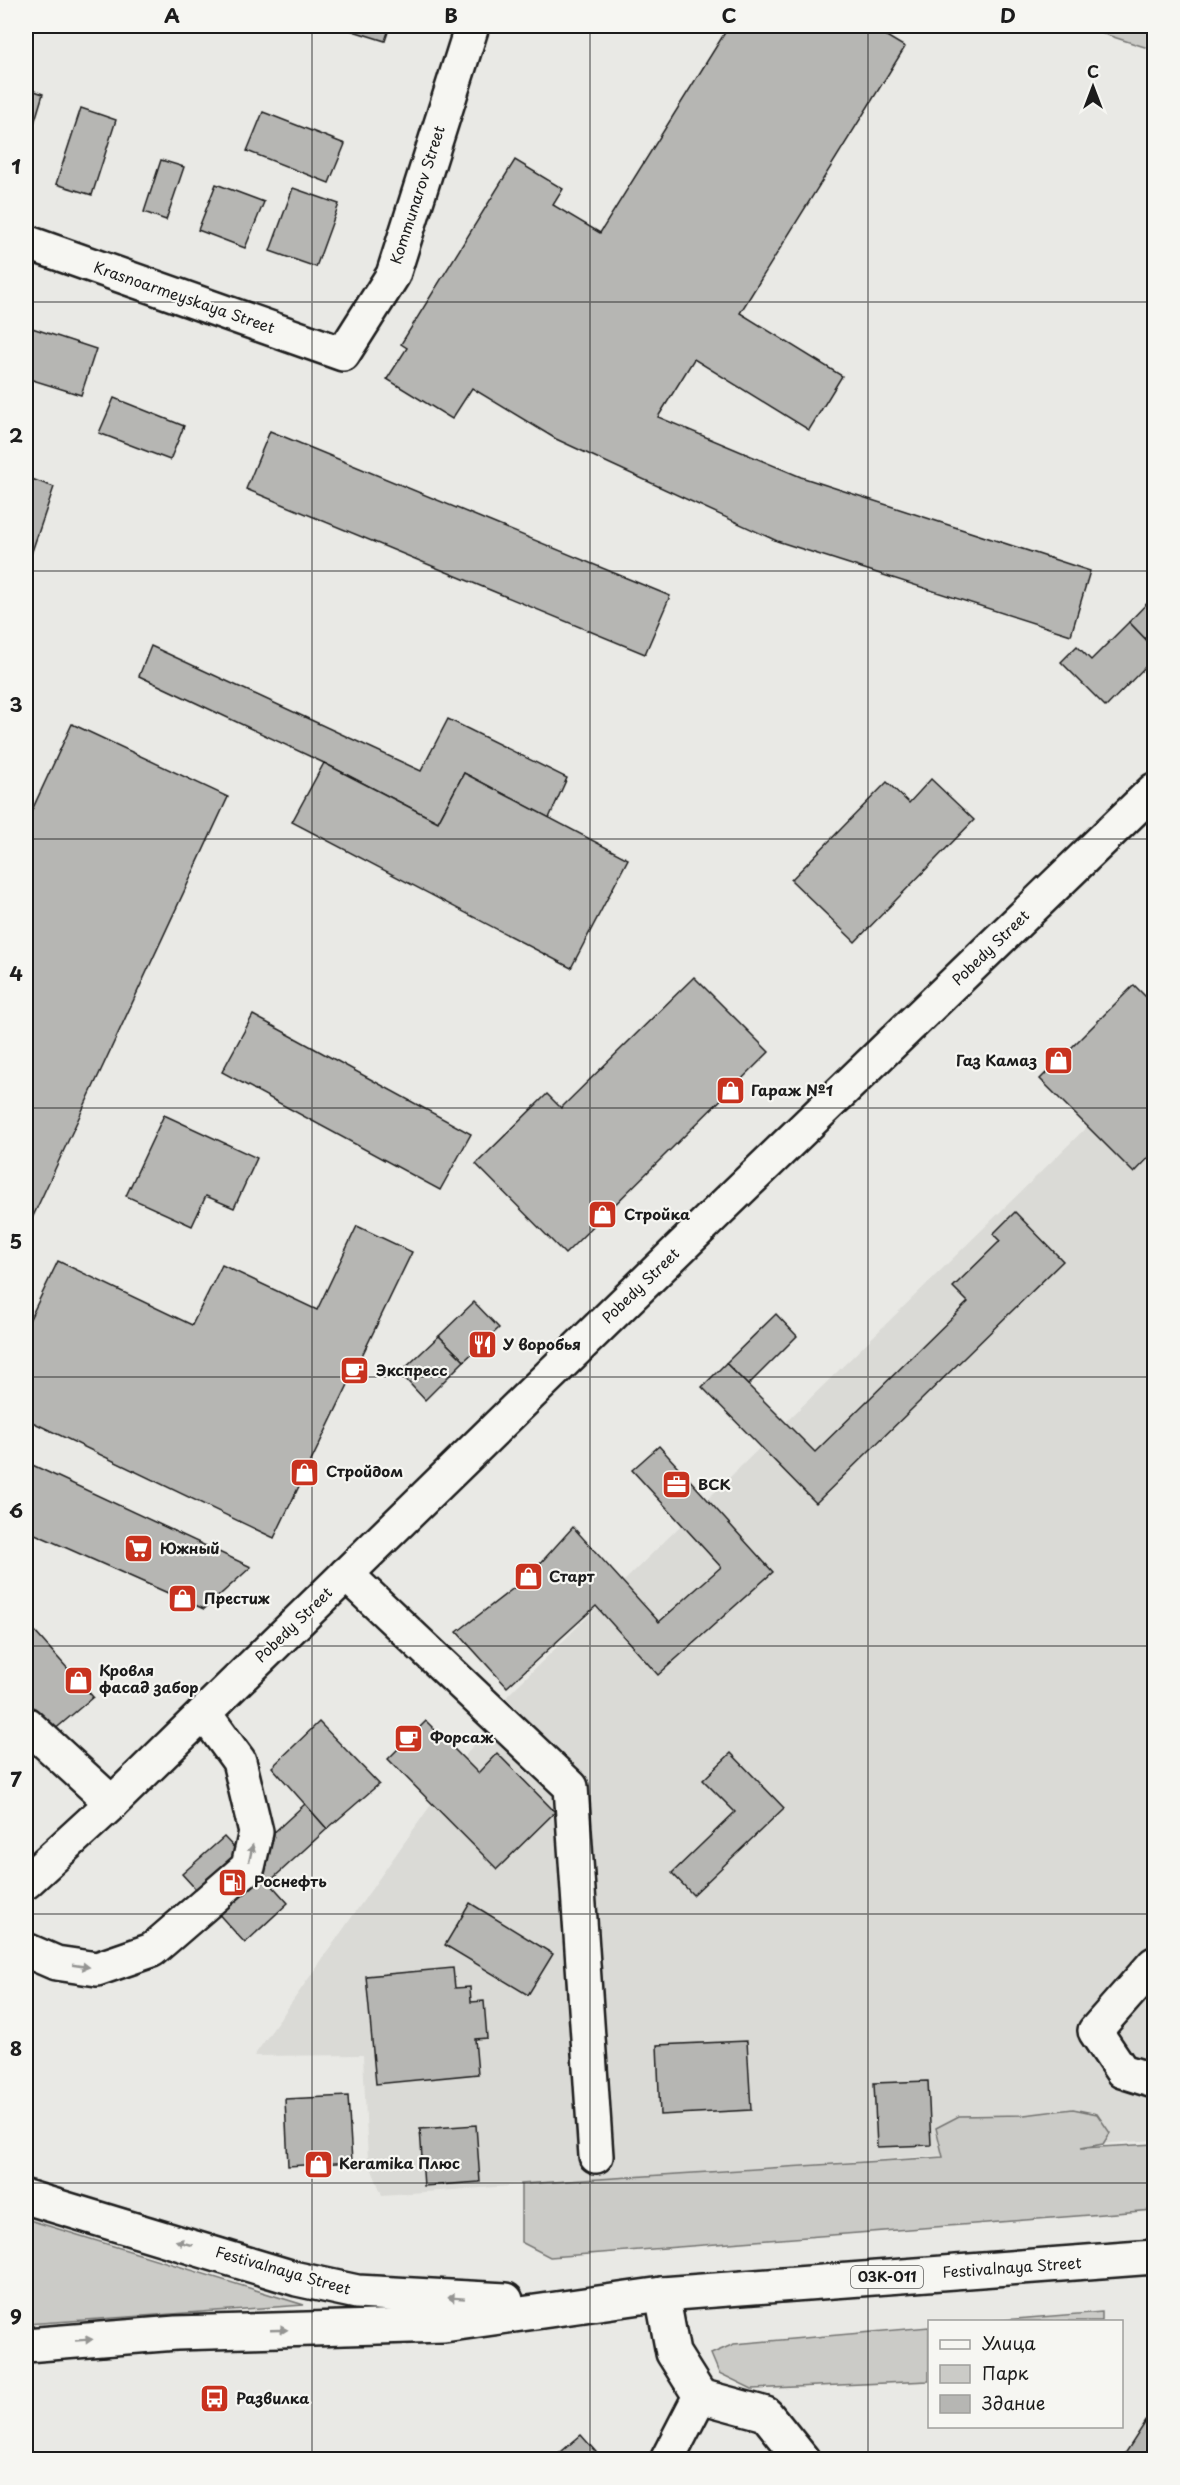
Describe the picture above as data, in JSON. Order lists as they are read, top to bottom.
{
  "streets": {
    "street": [
      "Kommunarov Street",
      "Krasnoarmeyskaya Street",
      "Pobedy Street",
      "Festivalnaya Street",
      "03К-011"
    ]
  },
  "crossings": [
    ["Kommunarov Street", "Krasnoarmeyskaya Street"]
  ],
  "places": {
    "shop": [
      "Газ Камаз",
      "Гараж №1",
      "Стройка",
      "Стройдом",
      "Старт",
      "Престиж",
      "Кровля фасад забор",
      "Keramika Плюс"
    ],
    "restaurant": ["У воробья"],
    "cafe": ["Экспресс", "Форсаж"],
    "office": ["ВСК"],
    "supermarket": ["Южный"],
    "fuel station": ["Роснефть"],
    "bus stop": ["Развилка"]
  },
  "legend": ["Улица", "Парк", "Здание"],
  "north": "top",
  "grid": {
    "columns": [
      "A",
      "B",
      "C",
      "D"
    ],
    "rows": [
      "1",
      "2",
      "3",
      "4",
      "5",
      "6",
      "7",
      "8",
      "9"
    ]
  }
}
